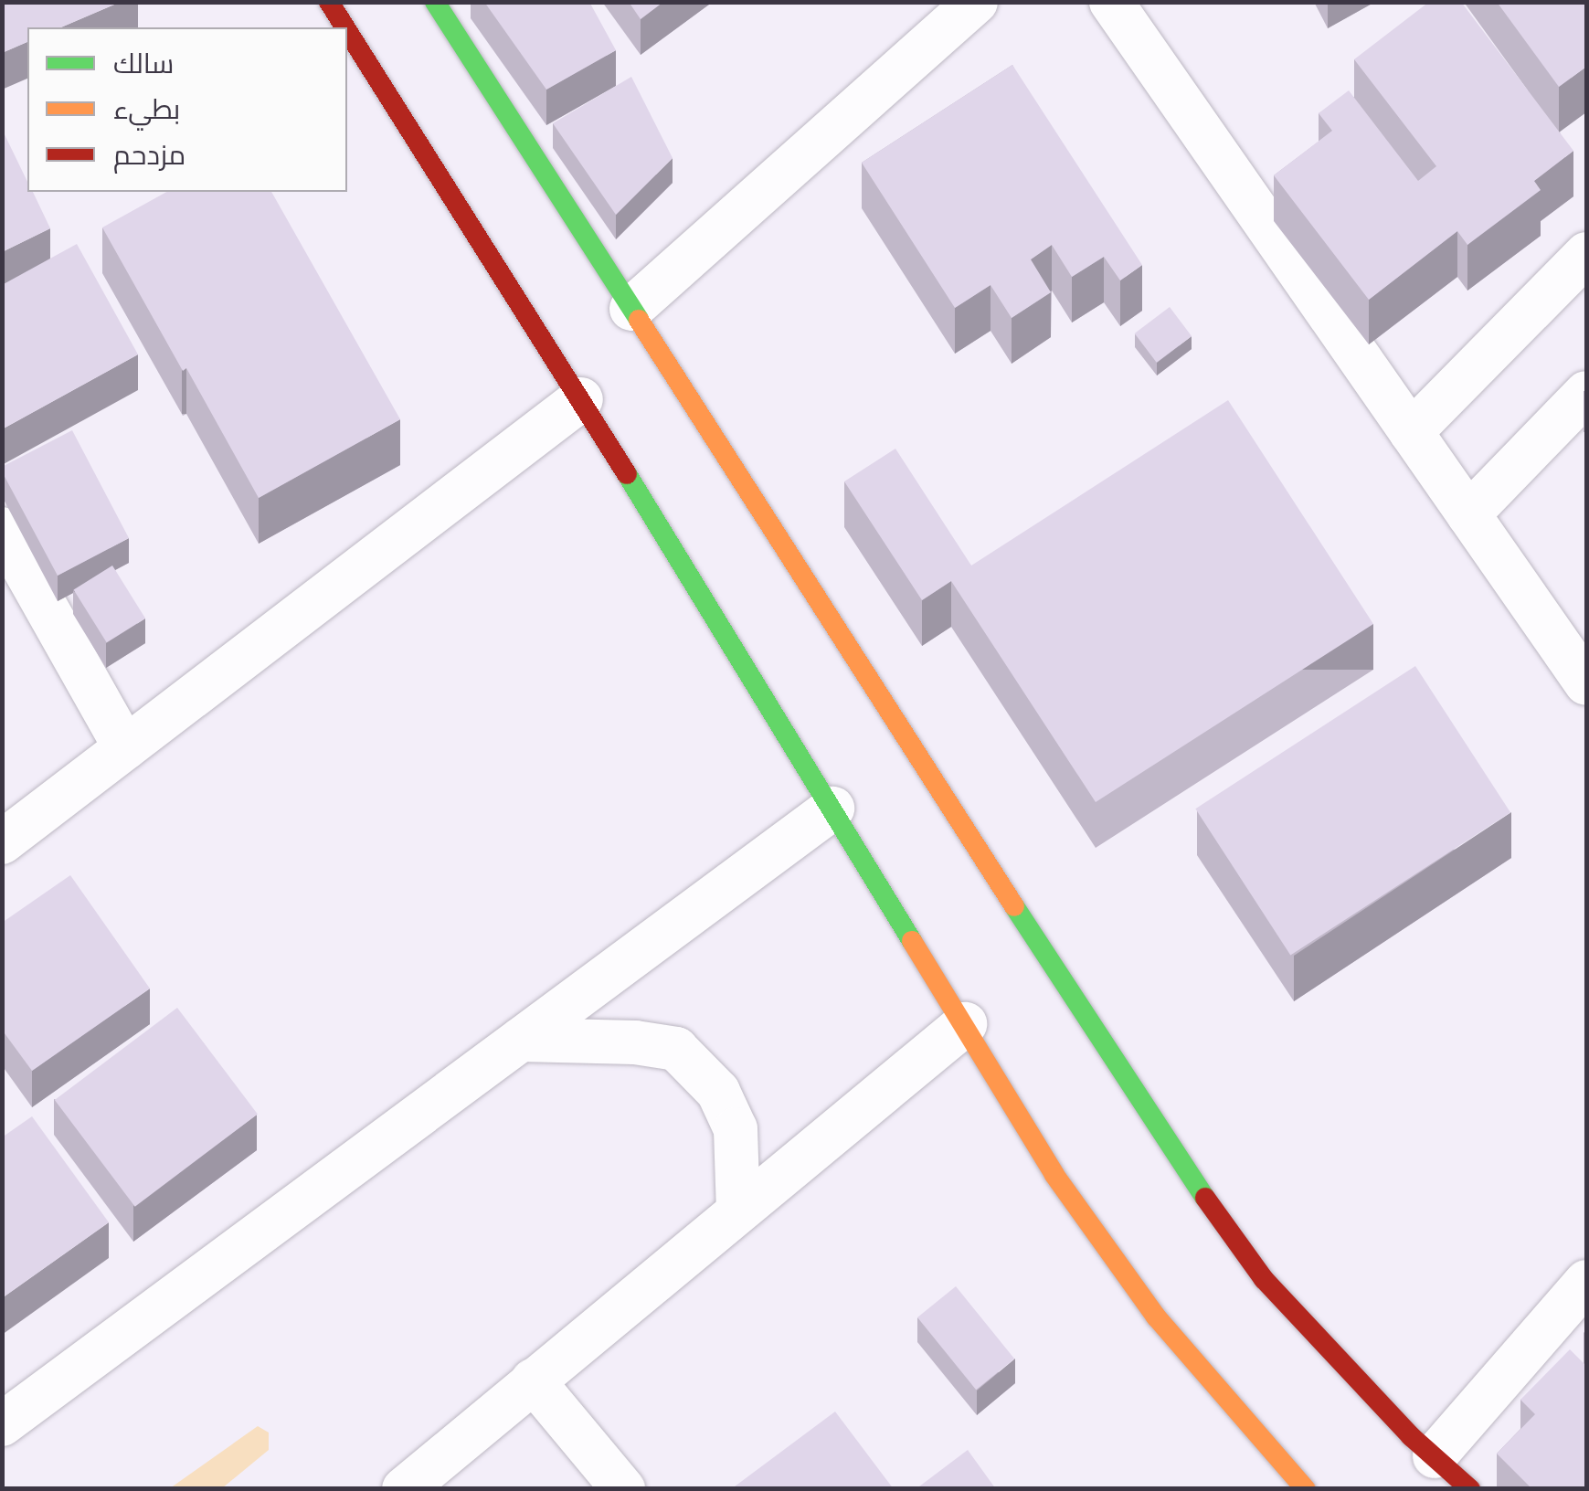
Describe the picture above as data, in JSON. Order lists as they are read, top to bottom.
{
  "legend": ["سالك", "بطيء", "مزدحم"]
}
